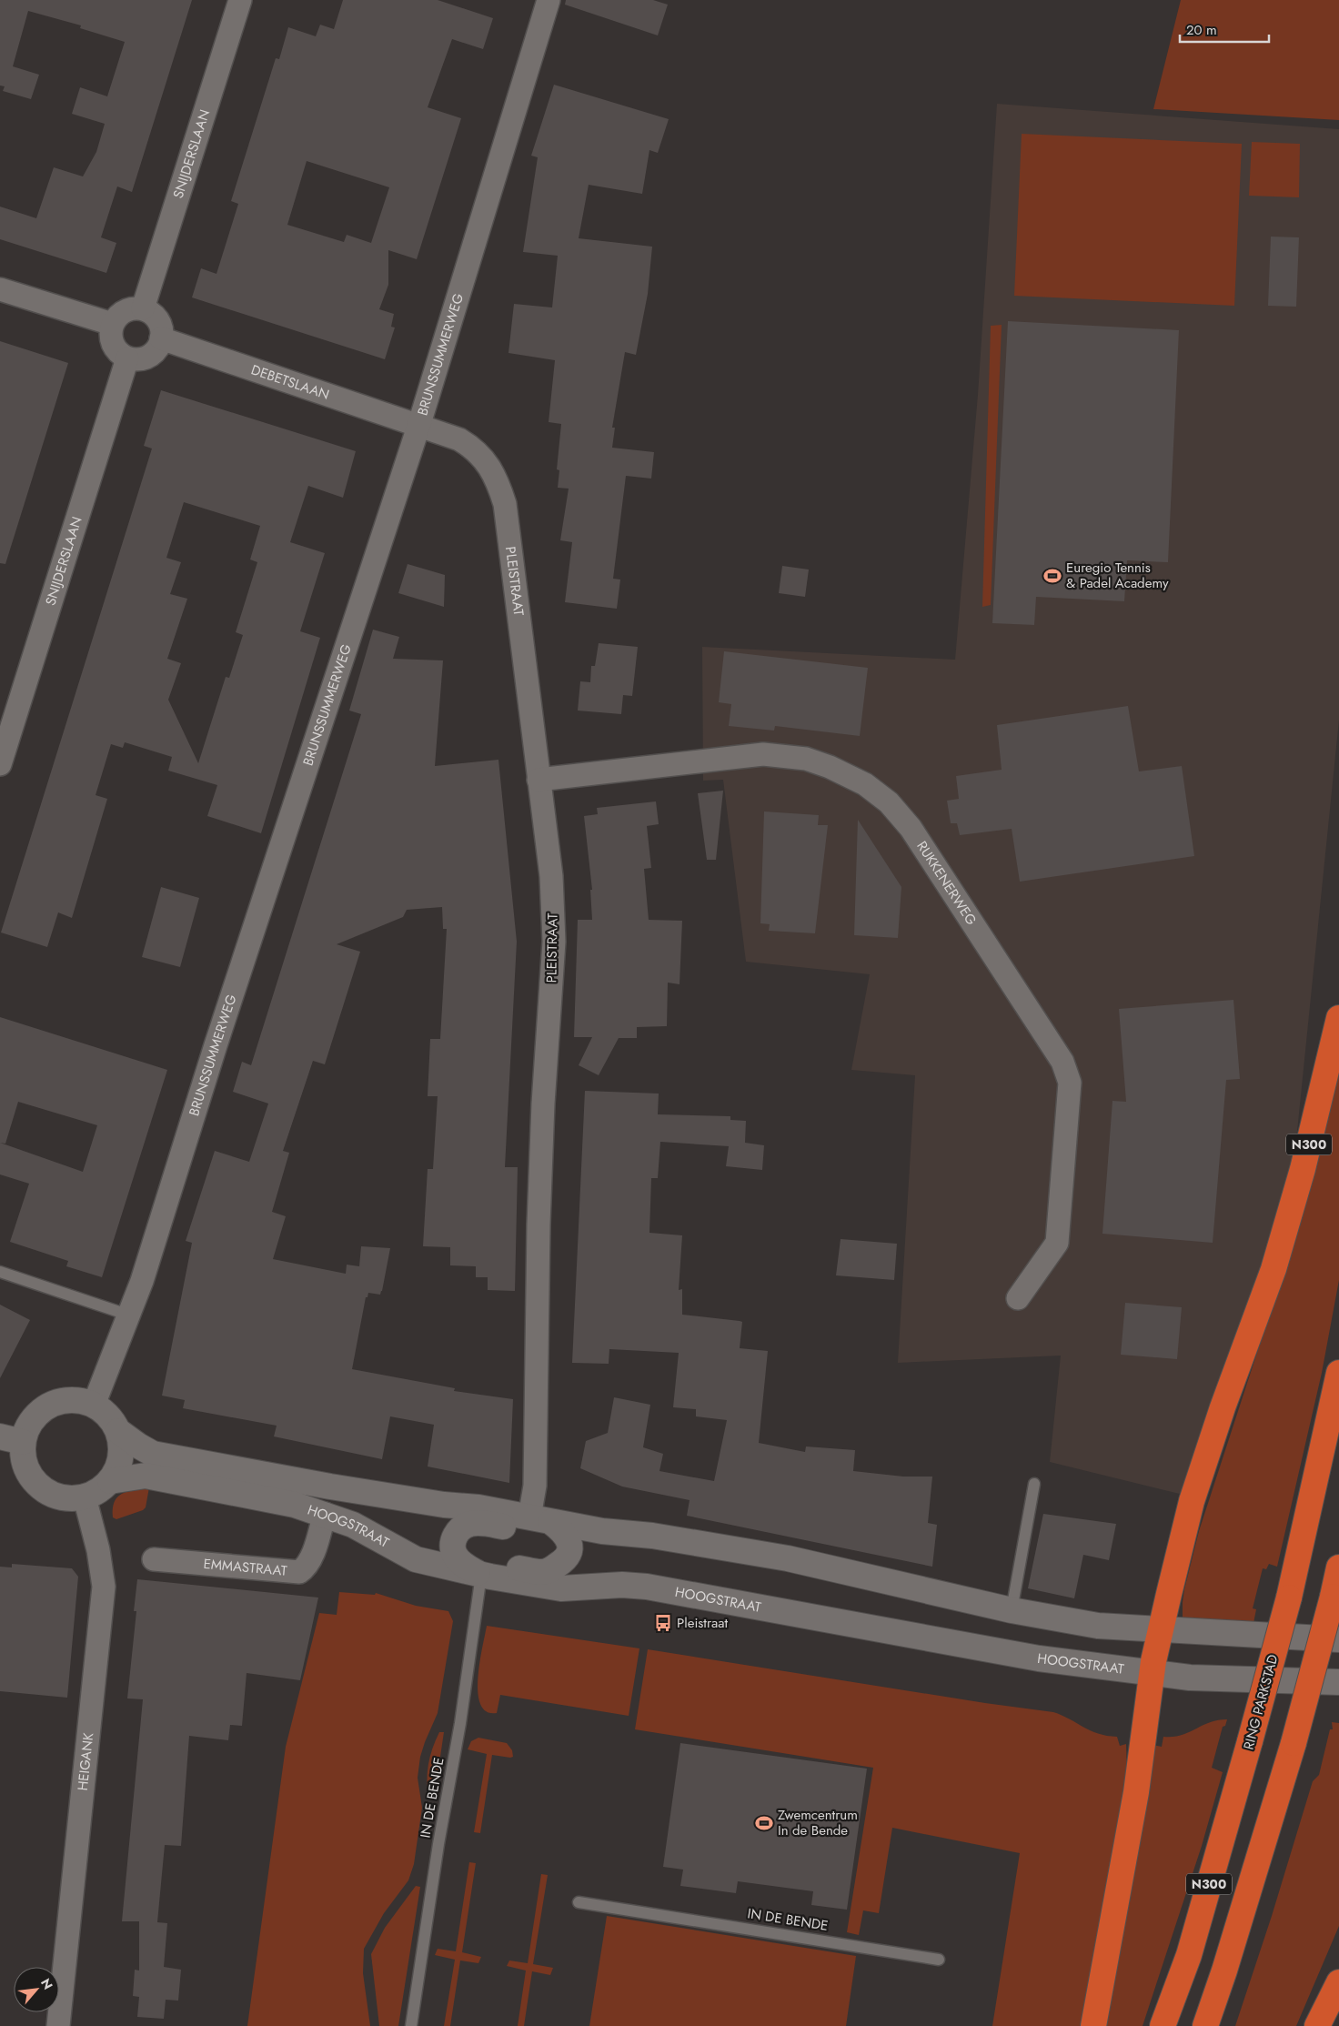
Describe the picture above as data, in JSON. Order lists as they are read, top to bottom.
{
  "streets": {
    "highway": ["N300", "RING PARKSTAD"],
    "main road": ["HOOGSTRAAT"],
    "street": [
      "SNIJDERSLAAN",
      "BRUNSSUMMERWEG",
      "DEBETSLAAN",
      "PLEISTRAAT",
      "RUKKENERWEG",
      "EMMASTRAAT",
      "HEIGANK"
    ],
    "lane": ["IN DE BENDE"]
  },
  "crossings": [
    ["SNIJDERSLAAN", "DEBETSLAAN"],
    ["BRUNSSUMMERWEG", "DEBETSLAAN"],
    ["BRUNSSUMMERWEG", "PLEISTRAAT"],
    ["BRUNSSUMMERWEG", "HOOGSTRAAT"],
    ["BRUNSSUMMERWEG", "HEIGANK"],
    ["DEBETSLAAN", "PLEISTRAAT"],
    ["PLEISTRAAT", "RUKKENERWEG"],
    ["PLEISTRAAT", "HOOGSTRAAT"],
    ["N300", "HOOGSTRAAT"],
    ["HOOGSTRAAT", "EMMASTRAAT"],
    ["HOOGSTRAAT", "HEIGANK"],
    ["HOOGSTRAAT", "IN DE BENDE"]
  ],
  "places": {
    "sports": ["Euregio Tennis & Padel Academy", "Zwemcentrum In de Bende"],
    "bus stop": ["Pleistraat"]
  },
  "scale_bar": "20 m",
  "north": "top right"
}
